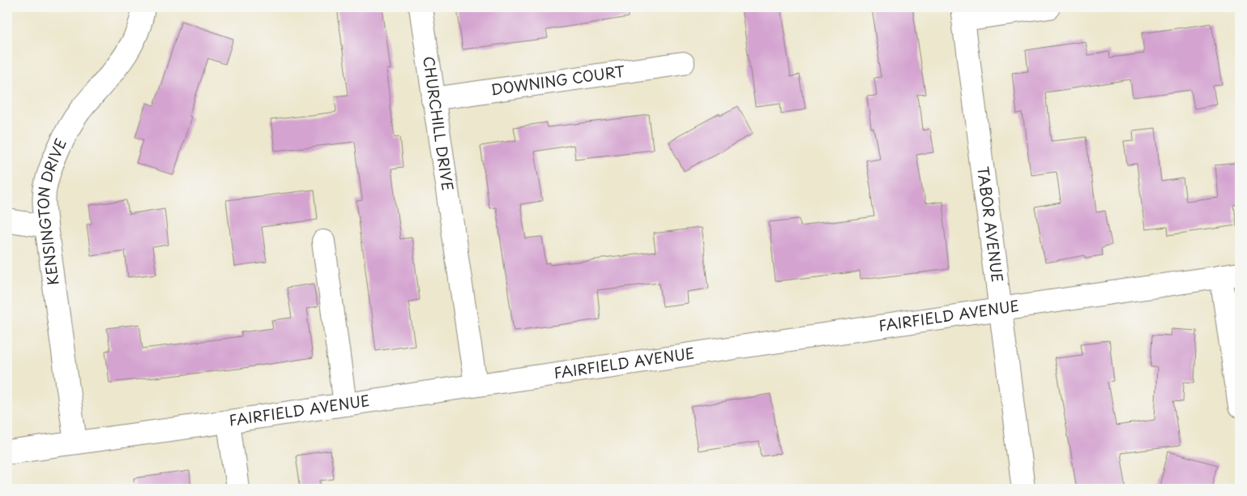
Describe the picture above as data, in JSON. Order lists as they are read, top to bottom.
{
  "streets": {
    "street": [
      "DOWNING COURT",
      "CHURCHILL DRIVE",
      "KENSINGTON DRIVE",
      "TABOR AVENUE",
      "FAIRFIELD AVENUE"
    ]
  },
  "crossings": [
    ["DOWNING COURT", "CHURCHILL DRIVE"],
    ["CHURCHILL DRIVE", "FAIRFIELD AVENUE"],
    ["KENSINGTON DRIVE", "FAIRFIELD AVENUE"],
    ["TABOR AVENUE", "FAIRFIELD AVENUE"]
  ]
}
